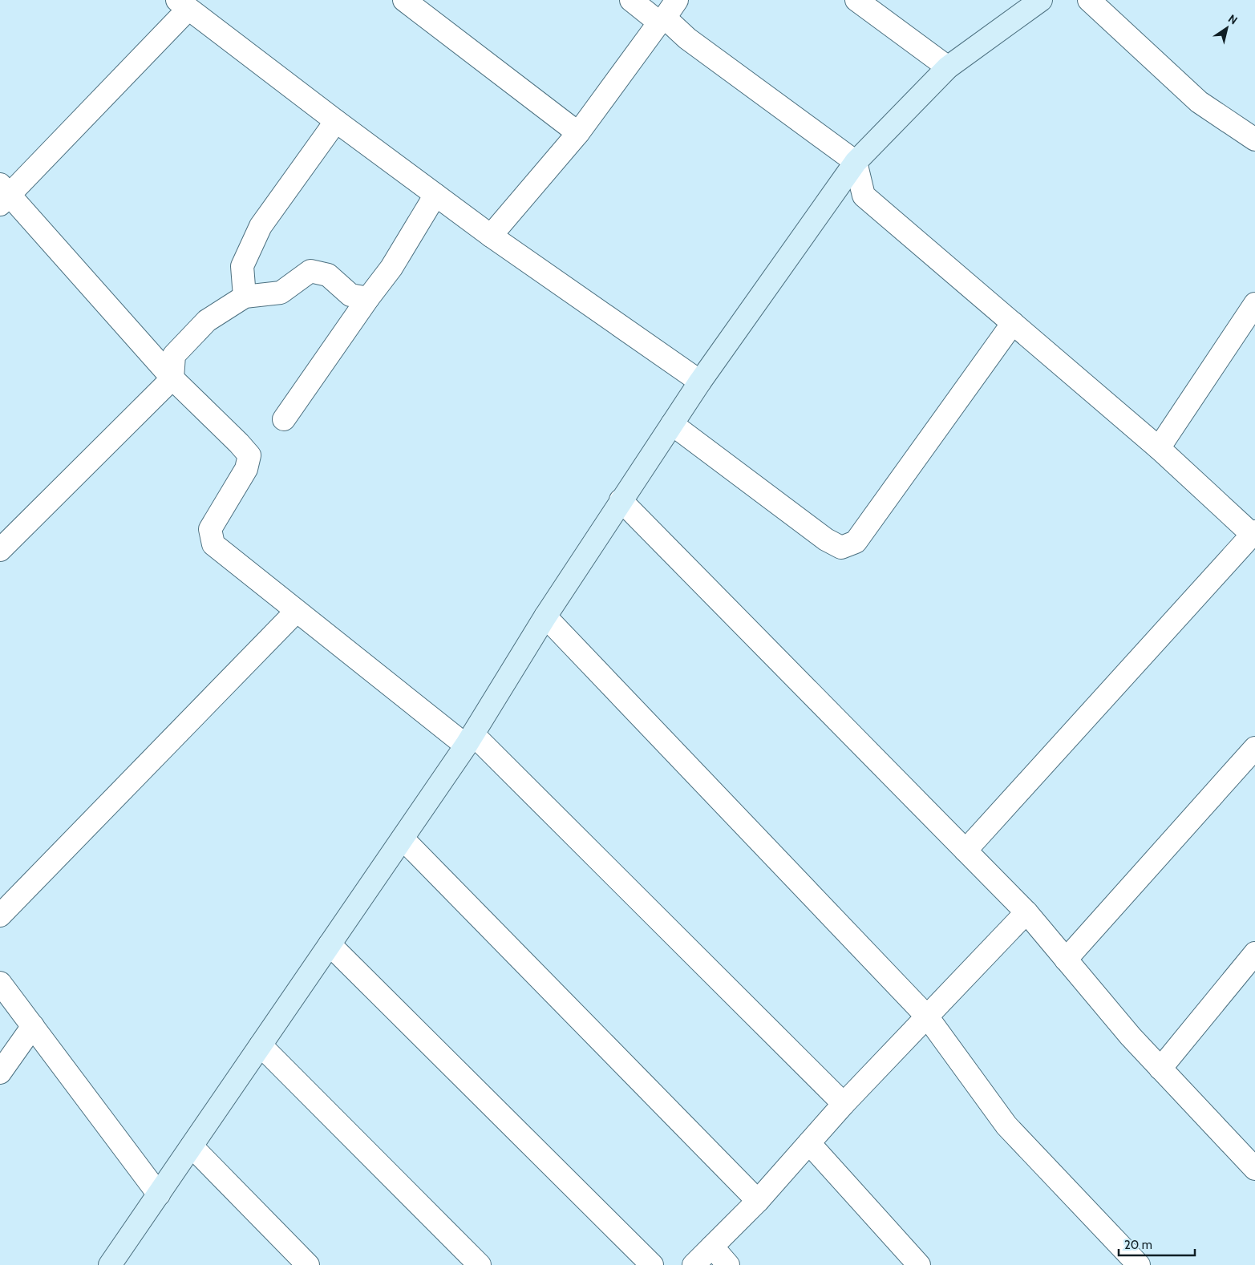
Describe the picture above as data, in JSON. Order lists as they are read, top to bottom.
{
  "scale_bar": "20 m",
  "north": "top right"
}
